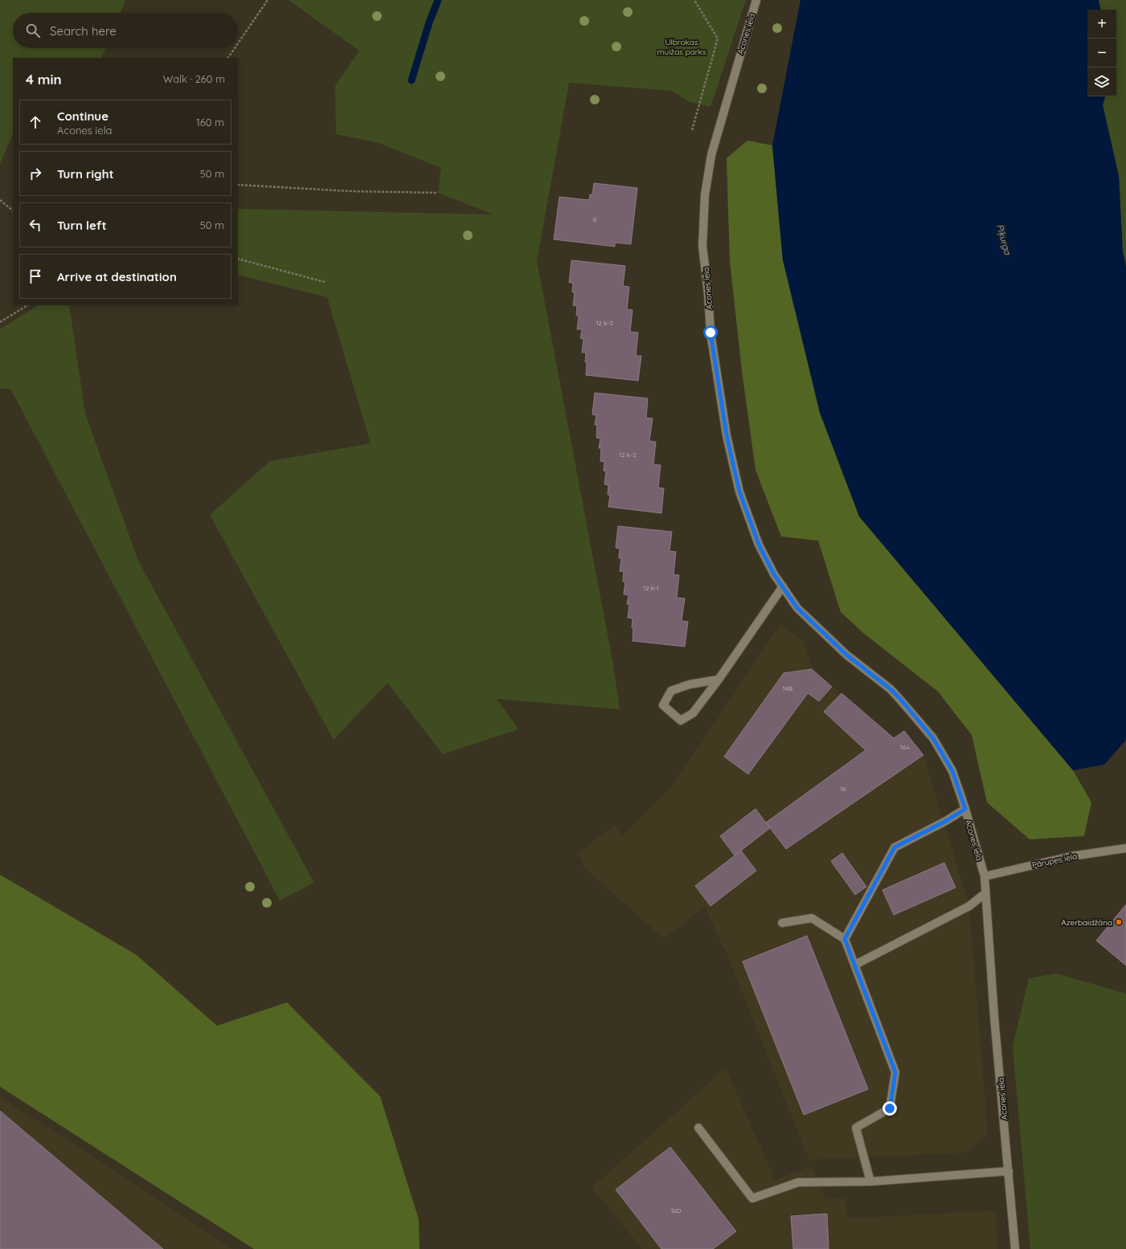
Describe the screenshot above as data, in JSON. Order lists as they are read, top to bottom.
{
  "streets": {
    "street": ["Acones iela", "Pārupes iela"]
  },
  "crossings": [
    ["Acones iela", "Pārupes iela"]
  ],
  "water": ["Piķurga"],
  "parks": ["Ulbrokas muižas parks"],
  "places": ["Azerbaidžāna"],
  "house_numbers": [
    "8",
    "12 k-3",
    "12 k-2",
    "12 k-1",
    "14B",
    "16A",
    "16",
    "16D"
  ],
  "page": {
    "map_buttons": ["+", "−"],
    "search": "Search here",
    "heading": ["4 min", "Walk · 260 m"],
    "list": [
      ["Continue", "Acones iela", "160 m"],
      ["Turn right", "50 m"],
      ["Turn left", "50 m"],
      "Arrive at destination"
    ]
  }
}
